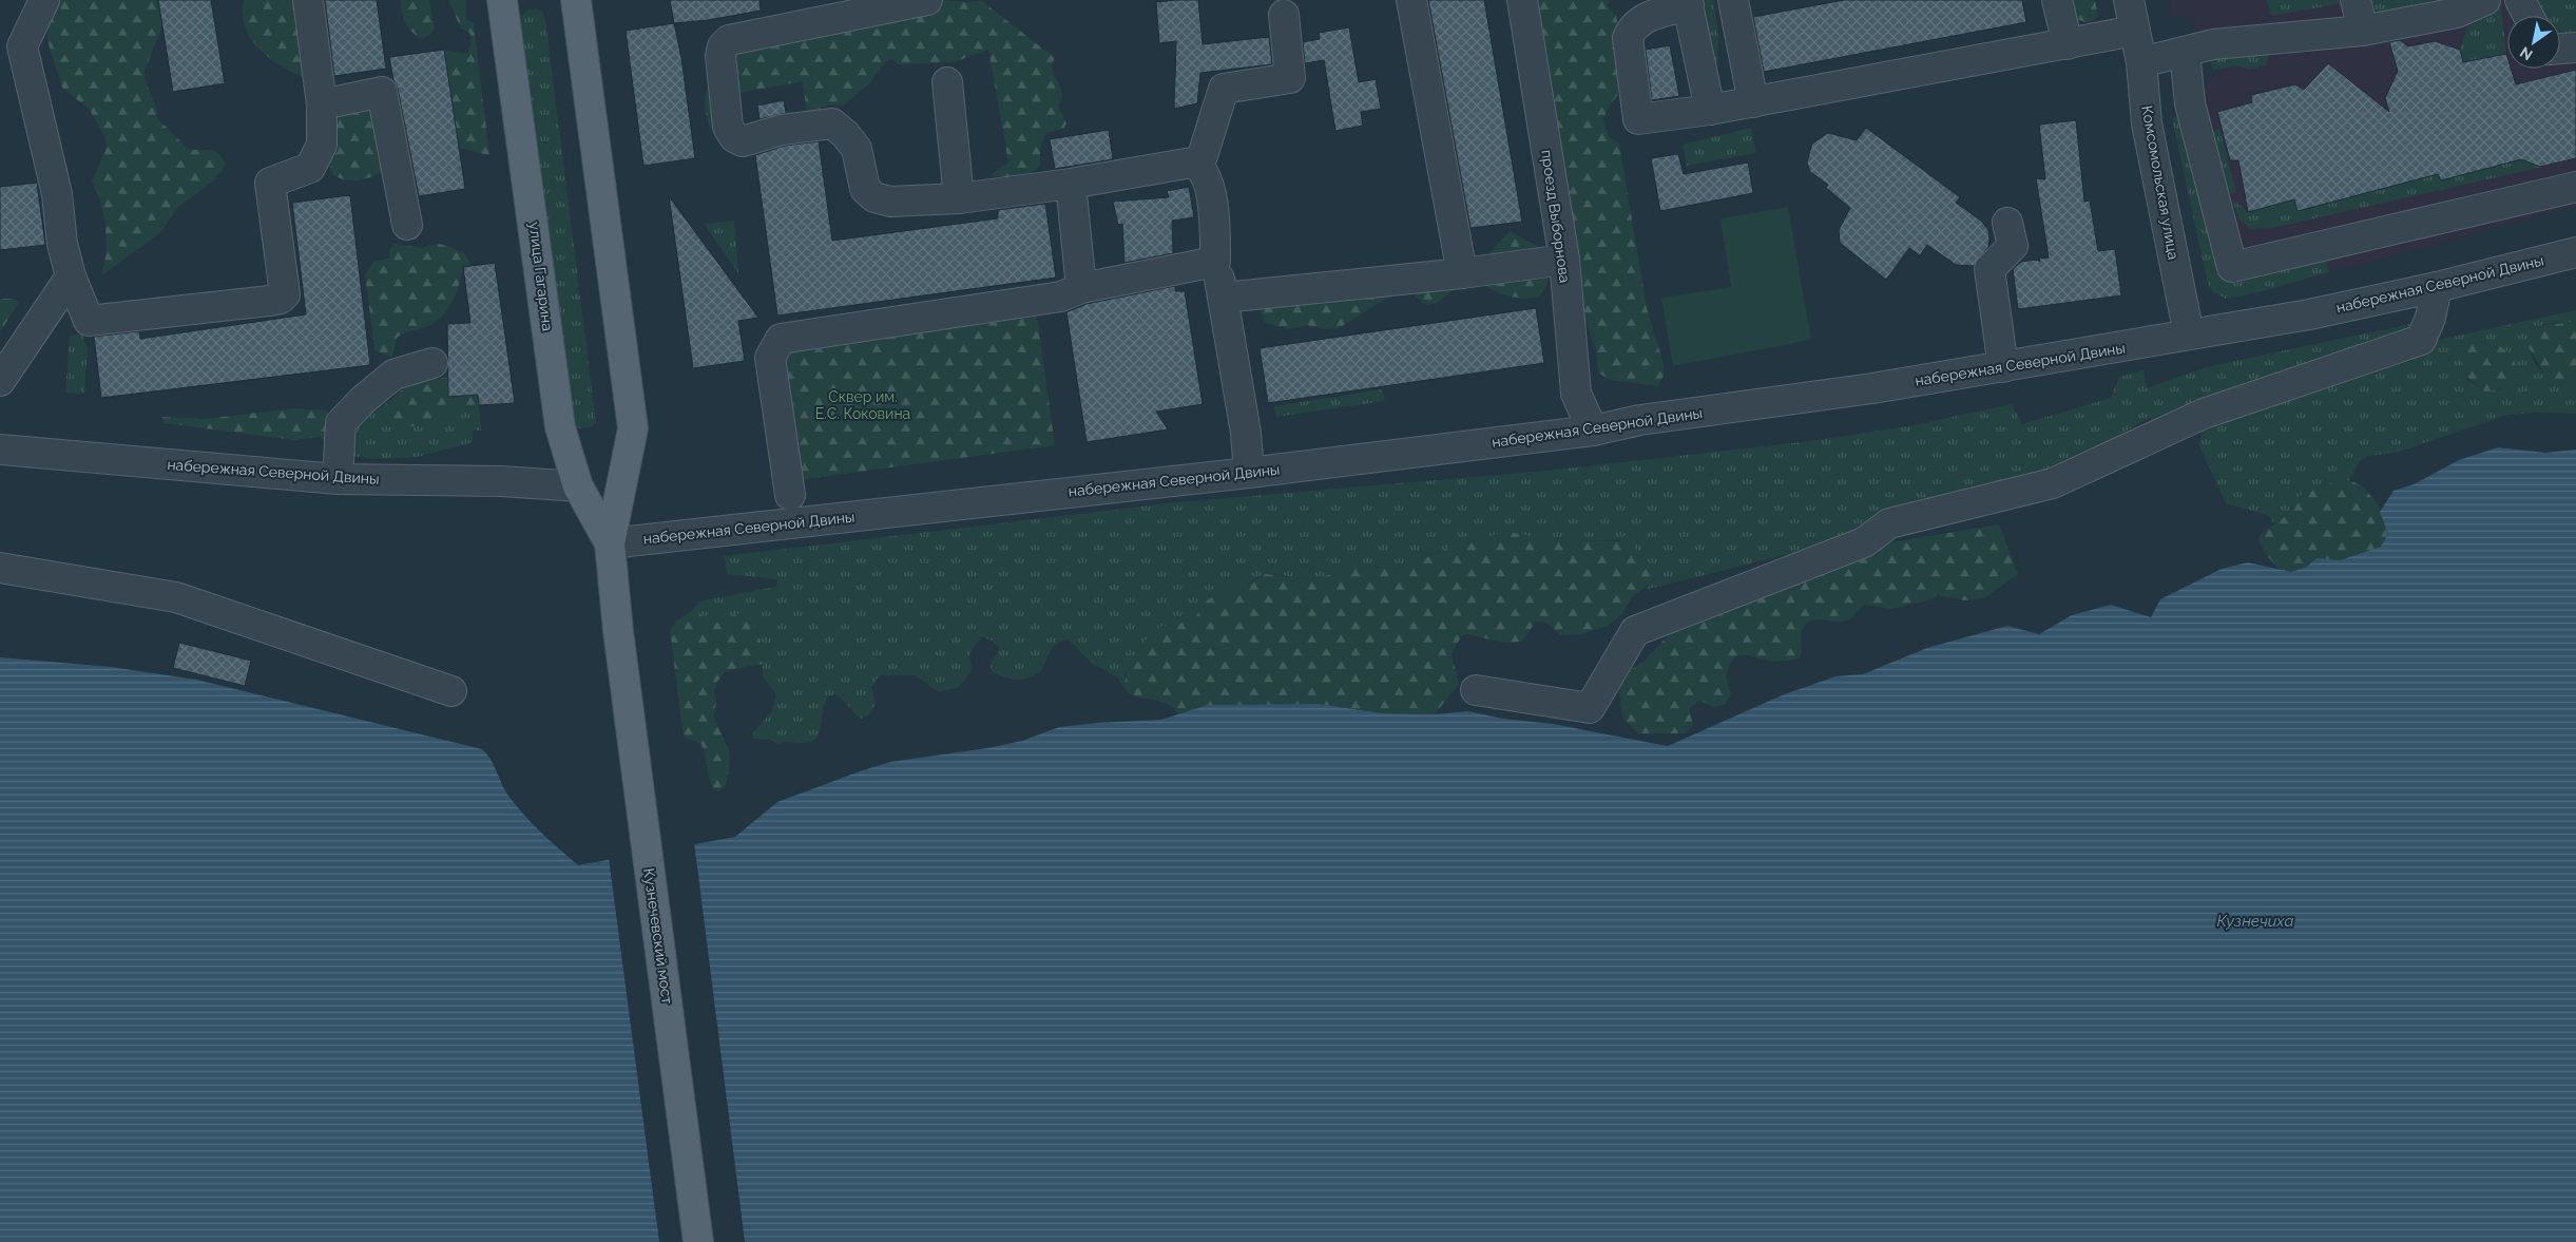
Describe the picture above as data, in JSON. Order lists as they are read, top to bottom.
{
  "streets": {
    "main road": ["улица Гагарина", "Кузнечевский мост"],
    "street": ["Комсомольская улица", "проезд Выборнова", "набережная Северной Двины"]
  },
  "crossings": [
    ["Комсомольская улица", "набережная Северной Двины"],
    ["проезд Выборнова", "набережная Северной Двины"],
    ["улица Гагарина", "набережная Северной Двины"],
    ["улица Гагарина", "Кузнечевский мост"]
  ],
  "water": ["Кузнечиха"],
  "parks": ["Сквер им. Е.С. Коковина"],
  "north": "bottom left"
}
